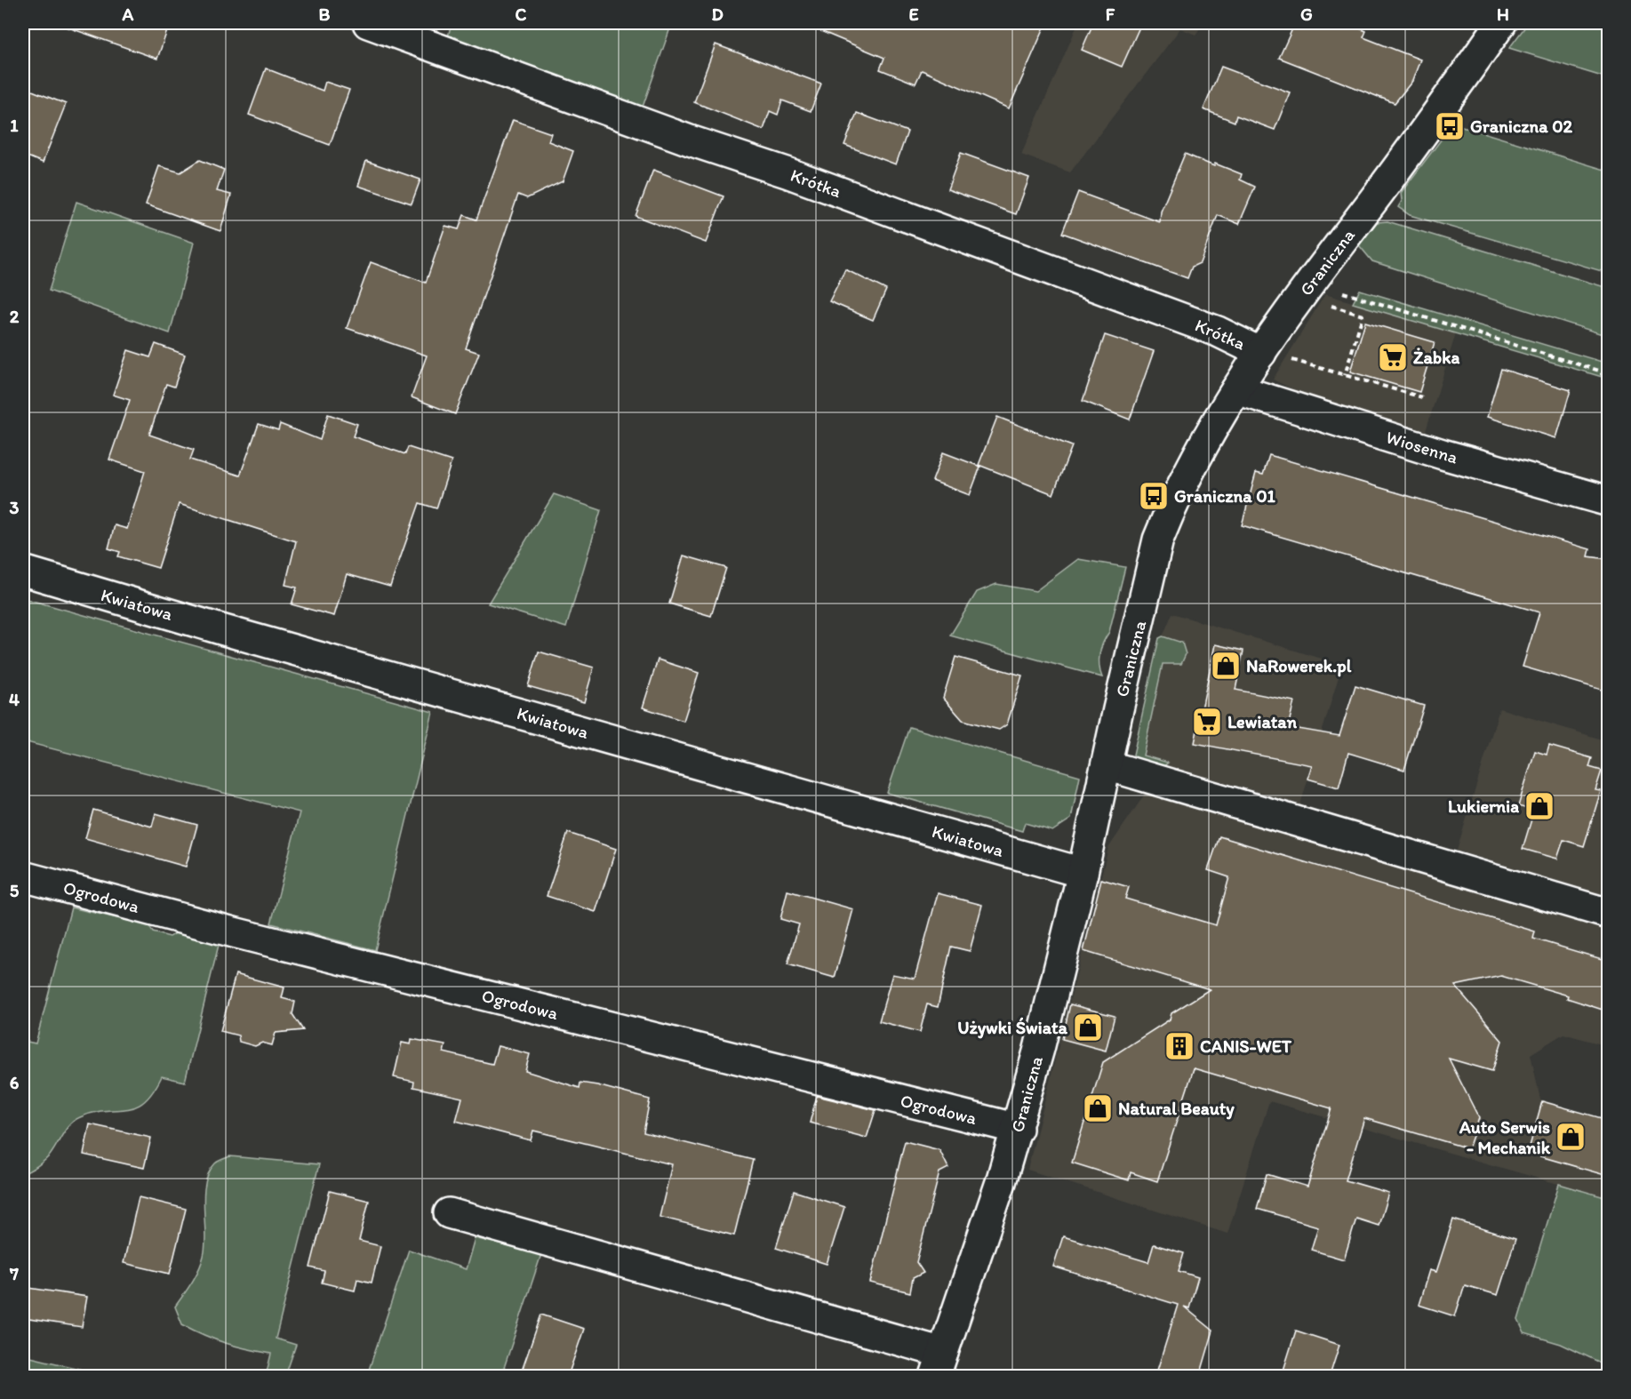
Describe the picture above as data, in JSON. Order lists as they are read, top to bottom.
{
  "streets": {
    "street": [
      "Krótka",
      "Graniczna",
      "Wiosenna",
      "Kwiatowa",
      "Ogrodowa"
    ]
  },
  "crossings": [
    ["Krótka", "Graniczna"],
    ["Graniczna", "Wiosenna"],
    ["Graniczna", "Kwiatowa"],
    ["Graniczna", "Ogrodowa"]
  ],
  "places": {
    "bus stop": ["Graniczna 02", "Graniczna 01"],
    "supermarket": ["Żabka", "Lewiatan"],
    "shop": [
      "NaRowerek.pl",
      "Lukiernia",
      "Używki Świata",
      "Natural Beauty",
      "Auto Serwis - Mechanik"
    ],
    "building": ["CANIS-WET"]
  },
  "grid": {
    "columns": [
      "A",
      "B",
      "C",
      "D",
      "E",
      "F",
      "G",
      "H"
    ],
    "rows": [
      "1",
      "2",
      "3",
      "4",
      "5",
      "6",
      "7"
    ]
  }
}
